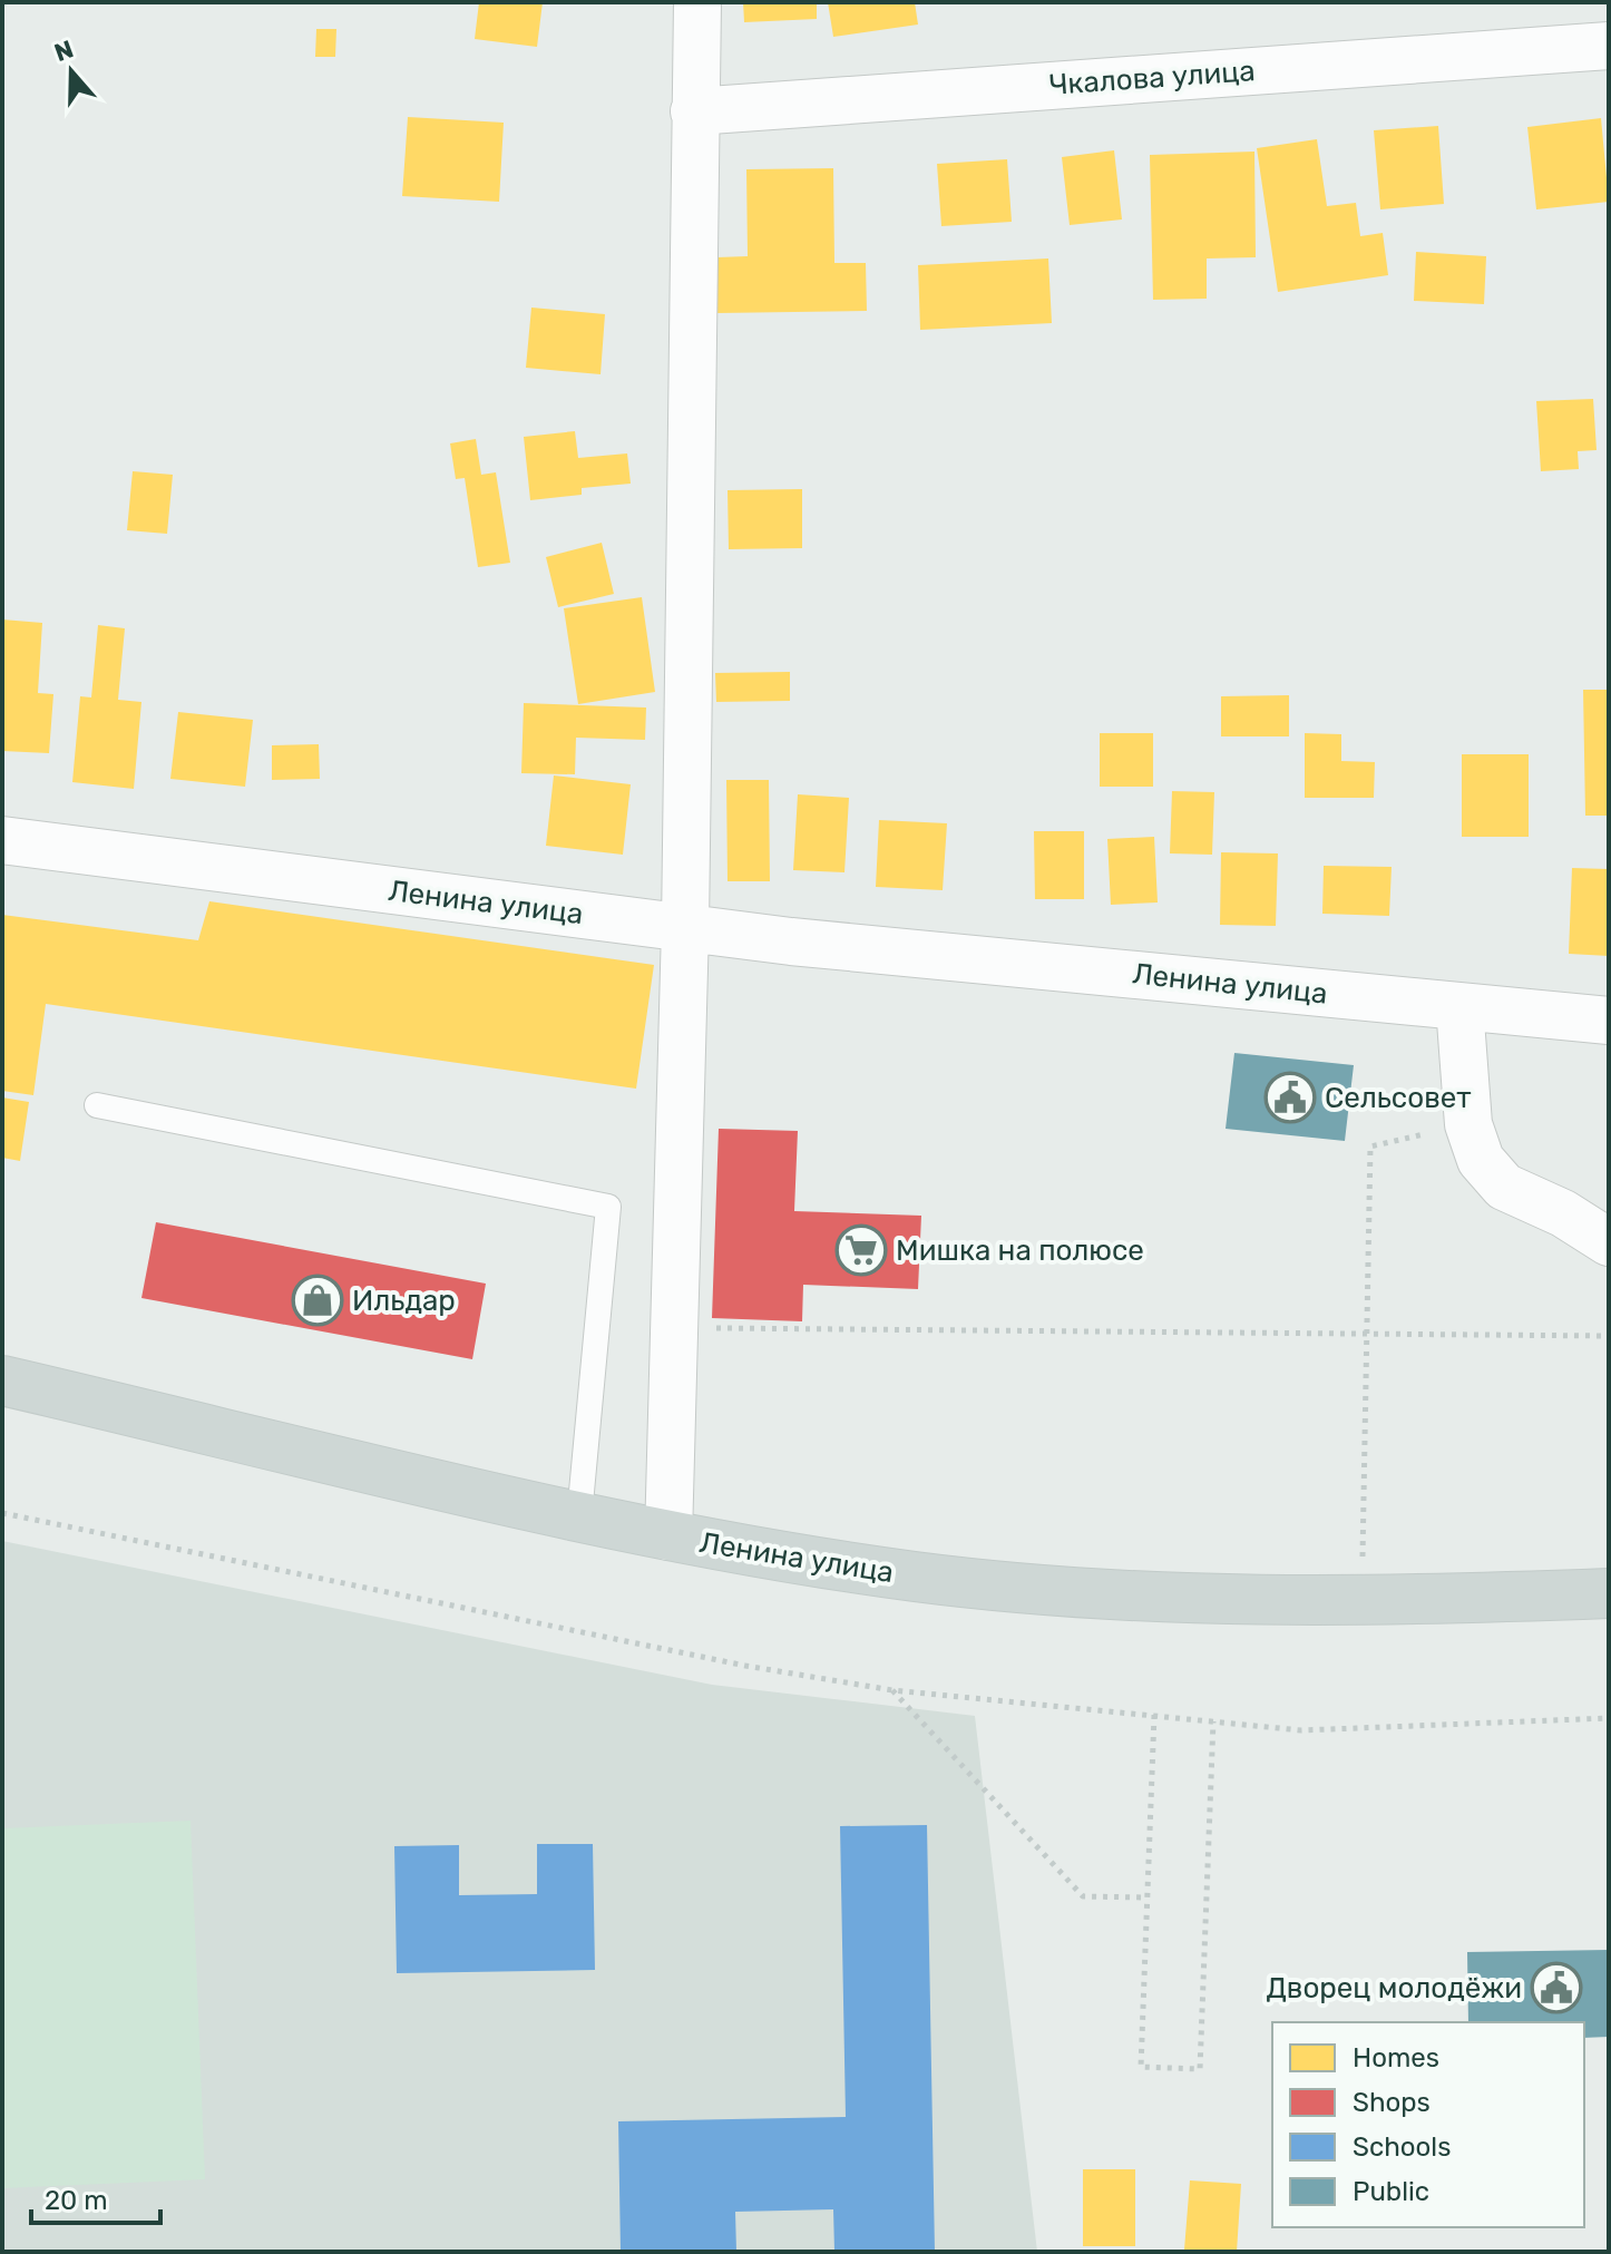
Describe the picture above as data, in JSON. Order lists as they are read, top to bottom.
{
  "streets": {
    "main road": ["Ленина улица"],
    "street": ["Чкалова улица"]
  },
  "places": {
    "public building": ["Сельсовет", "Дворец молодёжи"],
    "supermarket": ["Мишка на полюсе"],
    "shop": ["Ильдар"]
  },
  "legend": [
    "Homes",
    "Shops",
    "Schools",
    "Public"
  ],
  "scale_bar": "20 m",
  "north": "top"
}
